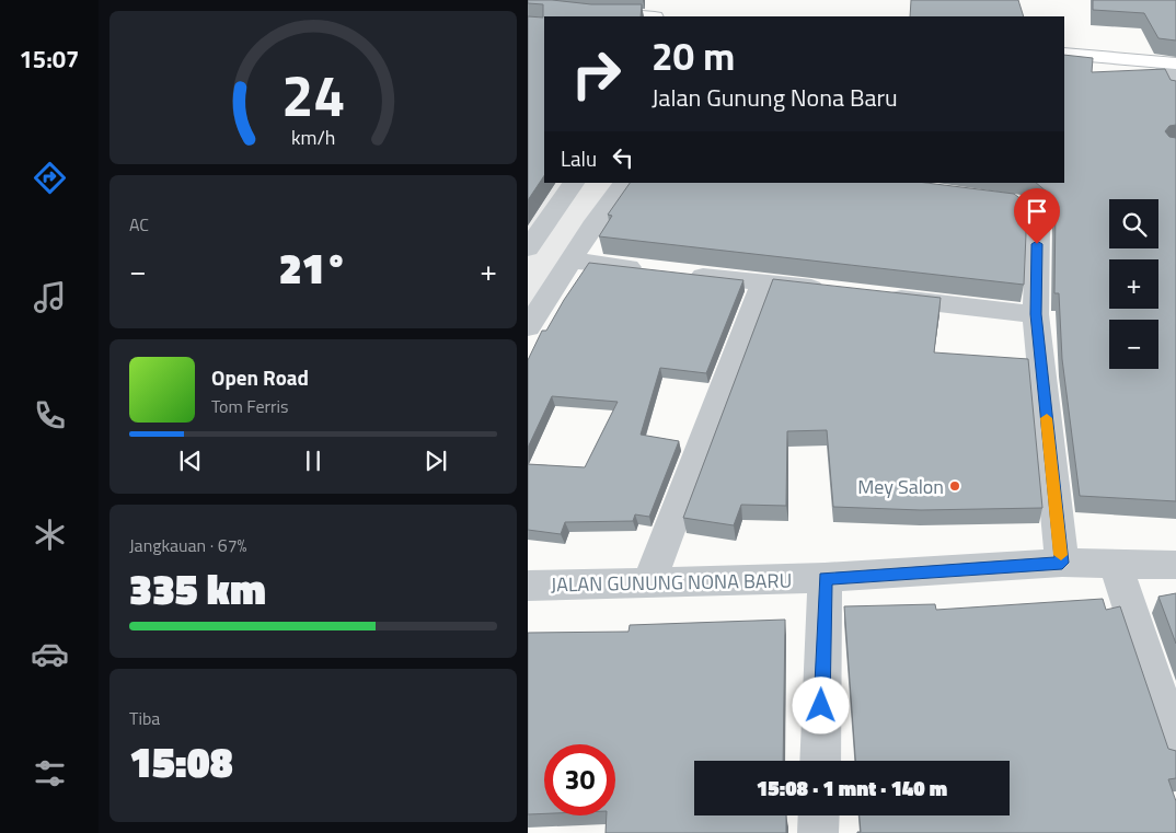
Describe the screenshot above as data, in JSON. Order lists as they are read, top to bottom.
{
  "streets": {
    "street": ["JALAN GUNUNG NONA BARU"]
  },
  "places": ["Mey Salon"],
  "page": {
    "tabs": "15:07",
    "turn": ["20 m", "Jalan Gunung Nona Baru"],
    "then": "Lalu",
    "tile": [
      "AC",
      ["Jangkauan · 67%", "335 km"],
      ["Tiba", "15:08"]
    ],
    "map_buttons": ["+", "−"],
    "heat": ["−", "21°", "+"],
    "song": ["Open Road", "Tom Ferris"],
    "limit": "30",
    "trip": "15:08 · 1 mnt · 140 m",
    "gauge": ["24", "km/h"]
  }
}
